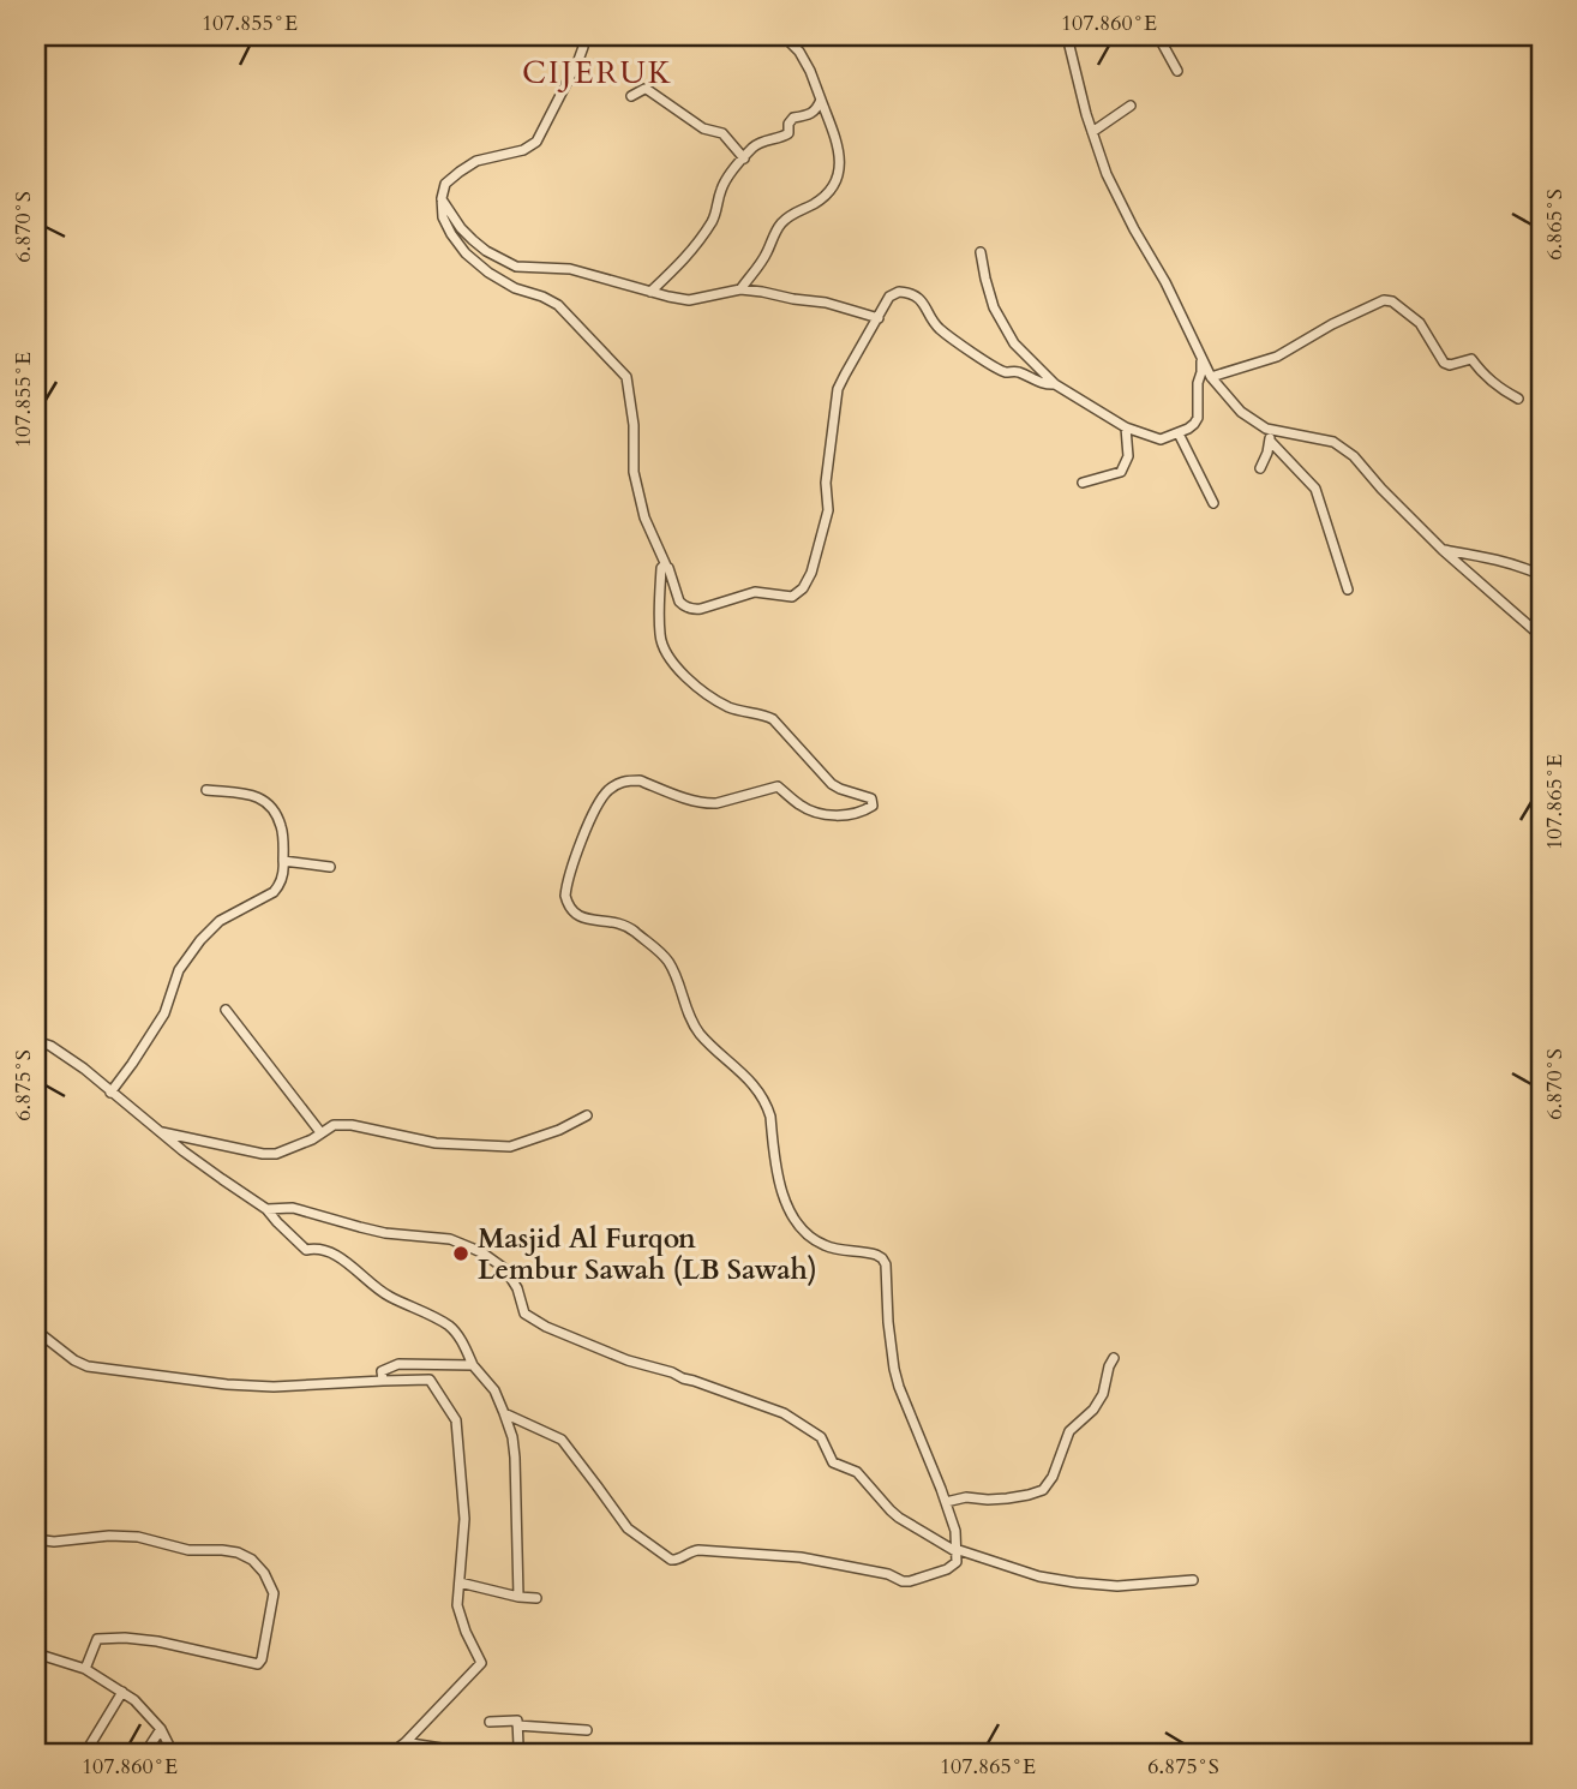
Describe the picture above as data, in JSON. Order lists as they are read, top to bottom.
{
  "districts": ["CIJERUK"],
  "places": ["Masjid Al Furqon Lembur Sawah (LB Sawah)"],
  "coordinates": [
    "107.855°E",
    "107.860°E",
    "6.865°S",
    "6.870°S",
    "107.865°E",
    "6.875°S"
  ]
}
